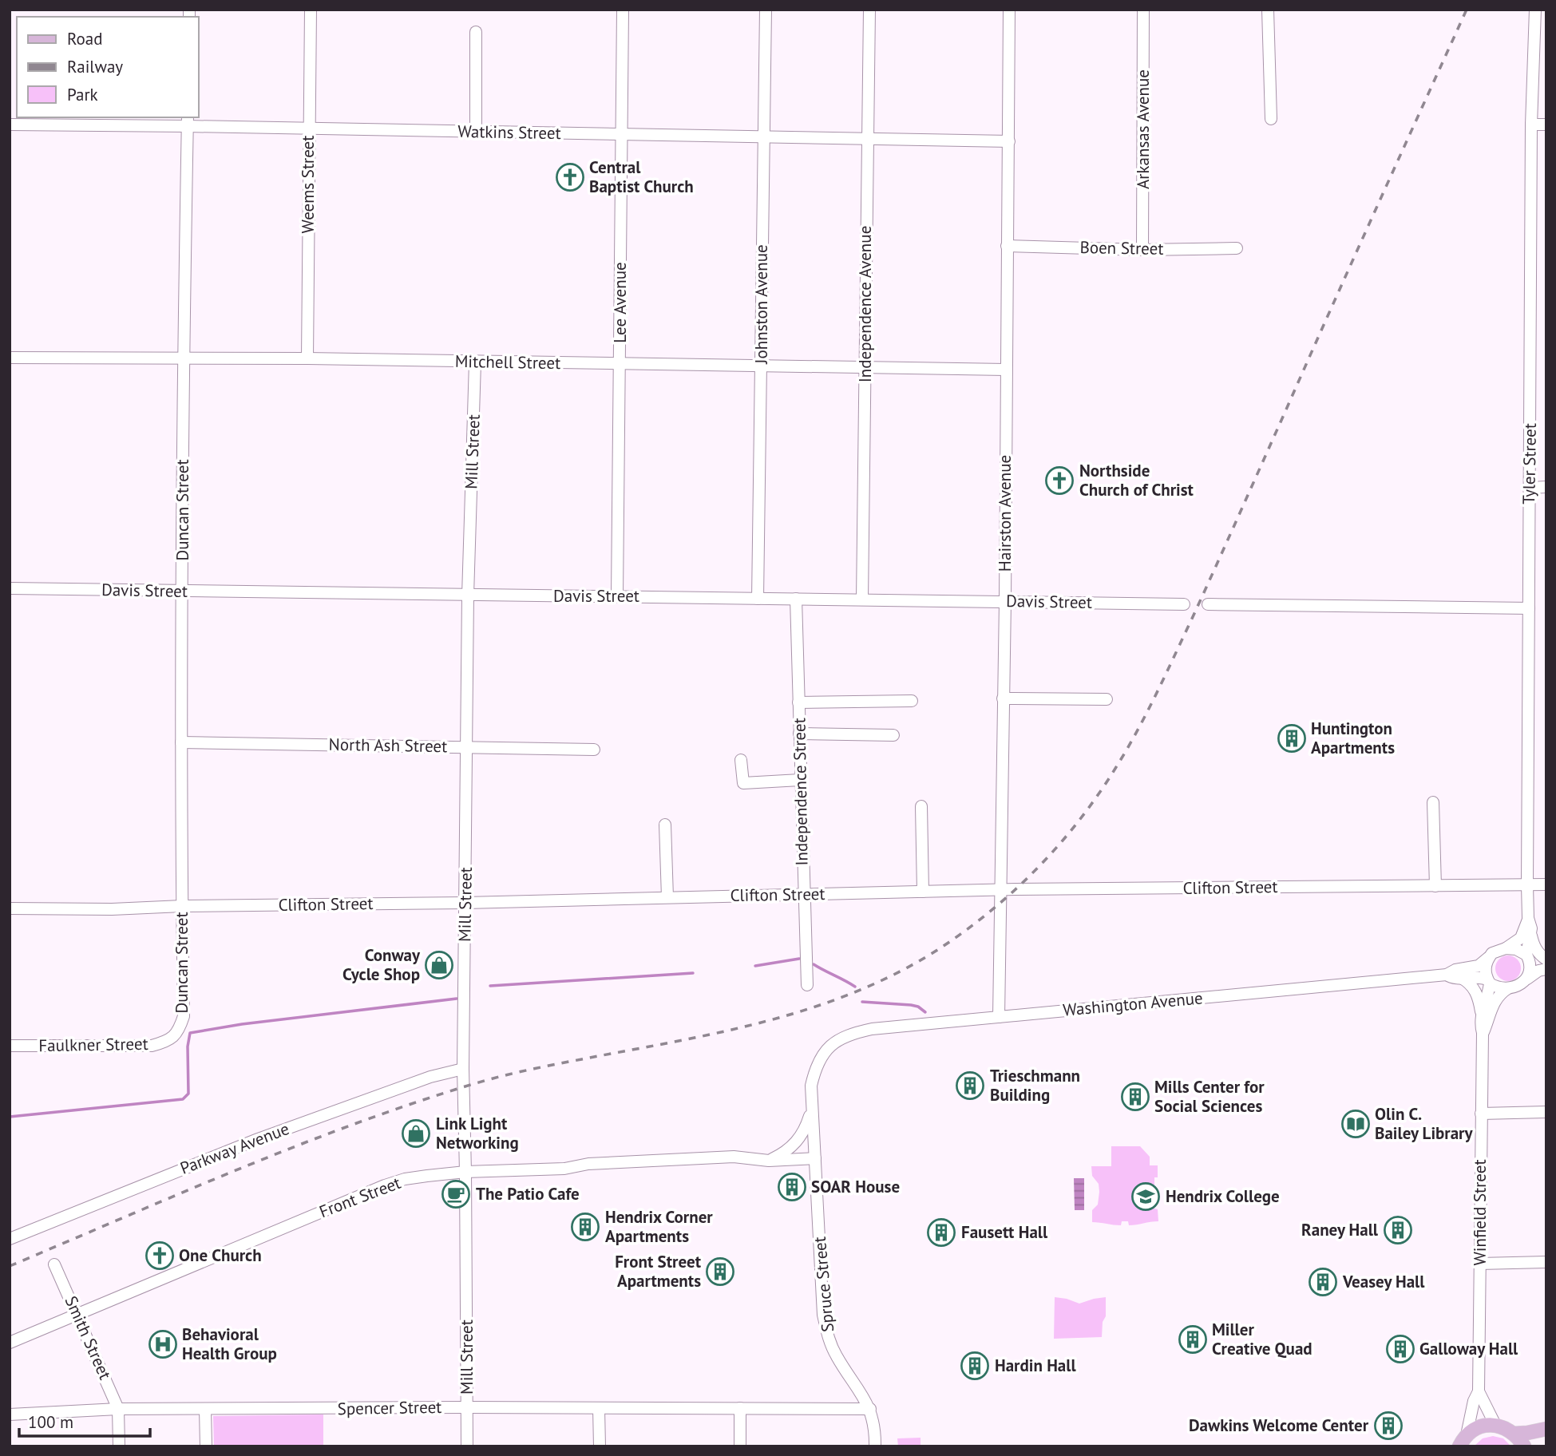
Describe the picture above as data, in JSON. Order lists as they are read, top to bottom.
{
  "streets": {
    "street": [
      "Arkansas Avenue",
      "Watkins Street",
      "Weems Street",
      "Boen Street",
      "Lee Avenue",
      "Johnston Avenue",
      "Independence Avenue",
      "Mitchell Street",
      "Mill Street",
      "Tyler Street",
      "Duncan Street",
      "Hairston Avenue",
      "Davis Street",
      "North Ash Street",
      "Independence Street",
      "Clifton Street",
      "Washington Avenue",
      "Faulkner Street",
      "Parkway Avenue",
      "Front Street",
      "Winfield Street",
      "Spruce Street",
      "Smith Street",
      "Spencer Street"
    ]
  },
  "crossings": [
    ["Arkansas Avenue", "Boen Street"],
    ["Watkins Street", "Weems Street"],
    ["Watkins Street", "Lee Avenue"],
    ["Watkins Street", "Johnston Avenue"],
    ["Watkins Street", "Independence Avenue"],
    ["Watkins Street", "Duncan Street"],
    ["Watkins Street", "Hairston Avenue"],
    ["Weems Street", "Mitchell Street"],
    ["Boen Street", "Hairston Avenue"],
    ["Lee Avenue", "Mitchell Street"],
    ["Lee Avenue", "Davis Street"],
    ["Johnston Avenue", "Mitchell Street"],
    ["Johnston Avenue", "Davis Street"],
    ["Independence Avenue", "Mitchell Street"],
    ["Independence Avenue", "Davis Street"],
    ["Mitchell Street", "Mill Street"],
    ["Mitchell Street", "Duncan Street"],
    ["Mitchell Street", "Hairston Avenue"],
    ["Mill Street", "Davis Street"],
    ["Mill Street", "North Ash Street"],
    ["Mill Street", "Clifton Street"],
    ["Mill Street", "Parkway Avenue"],
    ["Mill Street", "Front Street"],
    ["Mill Street", "Spencer Street"],
    ["Tyler Street", "Clifton Street"],
    ["Tyler Street", "Washington Avenue"],
    ["Tyler Street", "Winfield Street"],
    ["Duncan Street", "Davis Street"],
    ["Duncan Street", "North Ash Street"],
    ["Duncan Street", "Clifton Street"],
    ["Duncan Street", "Faulkner Street"],
    ["Hairston Avenue", "Davis Street"],
    ["Hairston Avenue", "Clifton Street"],
    ["Hairston Avenue", "Washington Avenue"],
    ["Davis Street", "Independence Street"],
    ["Independence Street", "Clifton Street"],
    ["Washington Avenue", "Winfield Street"],
    ["Washington Avenue", "Spruce Street"],
    ["Front Street", "Spruce Street"],
    ["Front Street", "Smith Street"],
    ["Spruce Street", "Spencer Street"],
    ["Smith Street", "Spencer Street"]
  ],
  "places": {
    "church": ["Central Baptist Church", "Northside Church of Christ", "One Church"],
    "building": [
      "Huntington Apartments",
      "Trieschmann Building",
      "Mills Center for Social Sciences",
      "SOAR House",
      "Hendrix Corner Apartments",
      "Raney Hall",
      "Fausett Hall",
      "Front Street Apartments",
      "Veasey Hall",
      "Miller Creative Quad",
      "Galloway Hall",
      "Hardin Hall",
      "Dawkins Welcome Center"
    ],
    "shop": ["Conway Cycle Shop", "Link Light Networking"],
    "library": ["Olin C. Bailey Library"],
    "cafe": ["The Patio Cafe"],
    "school or university": ["Hendrix College"],
    "hospital": ["Behavioral Health Group"]
  },
  "legend": ["Road", "Railway", "Park"],
  "scale_bar": "100 m"
}
